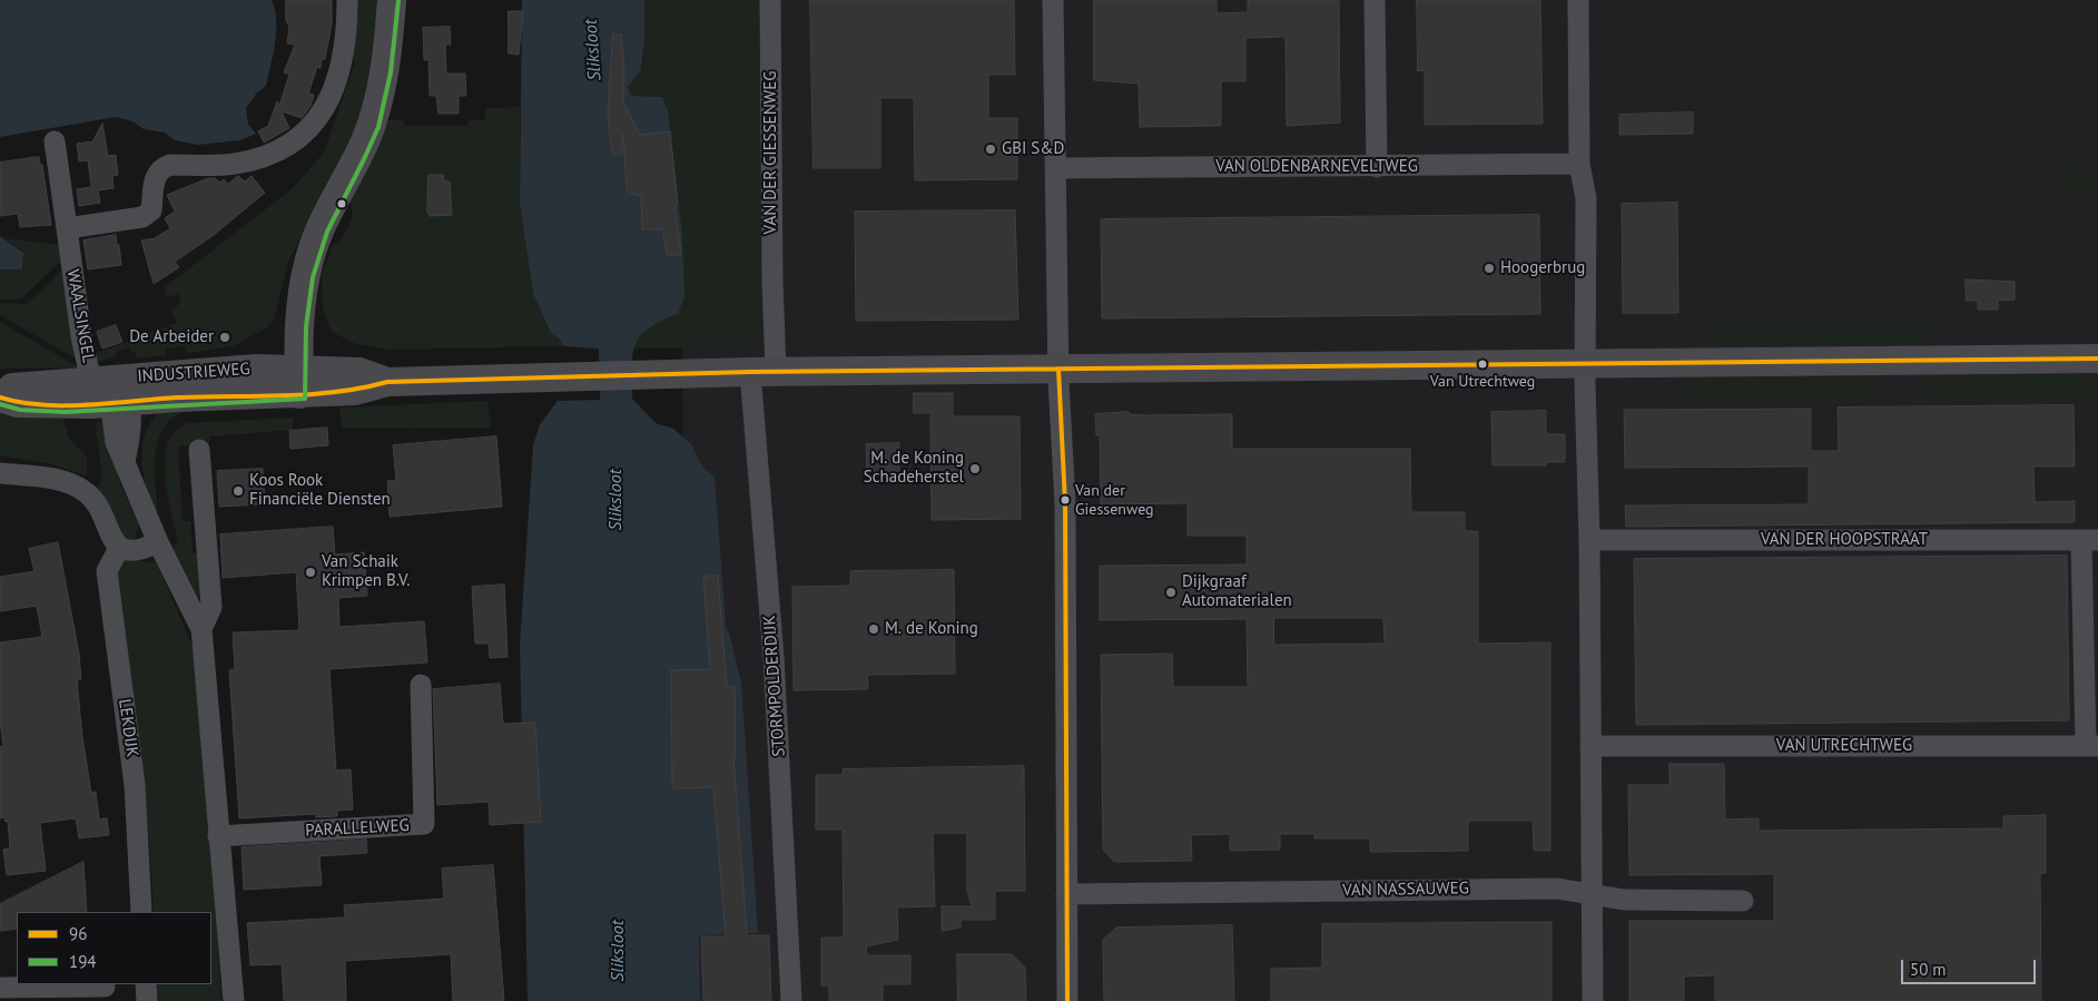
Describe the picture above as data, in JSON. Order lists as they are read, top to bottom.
{
  "streets": {
    "street": [
      "VAN DER GIESSENWEG",
      "VAN OLDENBARNEVELTWEG",
      "WAALSINGEL",
      "INDUSTRIEWEG",
      "VAN DER HOOPSTRAAT",
      "STORMPOLDERDIJK",
      "LEKDIJK",
      "VAN UTRECHTWEG",
      "PARALLELWEG",
      "VAN NASSAUWEG"
    ]
  },
  "crossings": [
    ["VAN DER GIESSENWEG", "INDUSTRIEWEG"],
    ["VAN DER GIESSENWEG", "STORMPOLDERDIJK"],
    ["WAALSINGEL", "INDUSTRIEWEG"],
    ["INDUSTRIEWEG", "STORMPOLDERDIJK"]
  ],
  "water": ["Sliksloot"],
  "places": [
    "GBI S&D",
    "Hoogerbrug",
    "De Arbeider",
    "Van Utrechtweg",
    "M. de Koning Schadeherstel",
    "Koos Rook Financiële Diensten",
    "Van der Giessenweg",
    "Van Schaik Krimpen B.V.",
    "Dijkgraaf Automaterialen",
    "M. de Koning"
  ],
  "lines": ["transit line 194", "transit line 96"],
  "legend": ["96", "194"],
  "scale_bar": "50 m"
}
